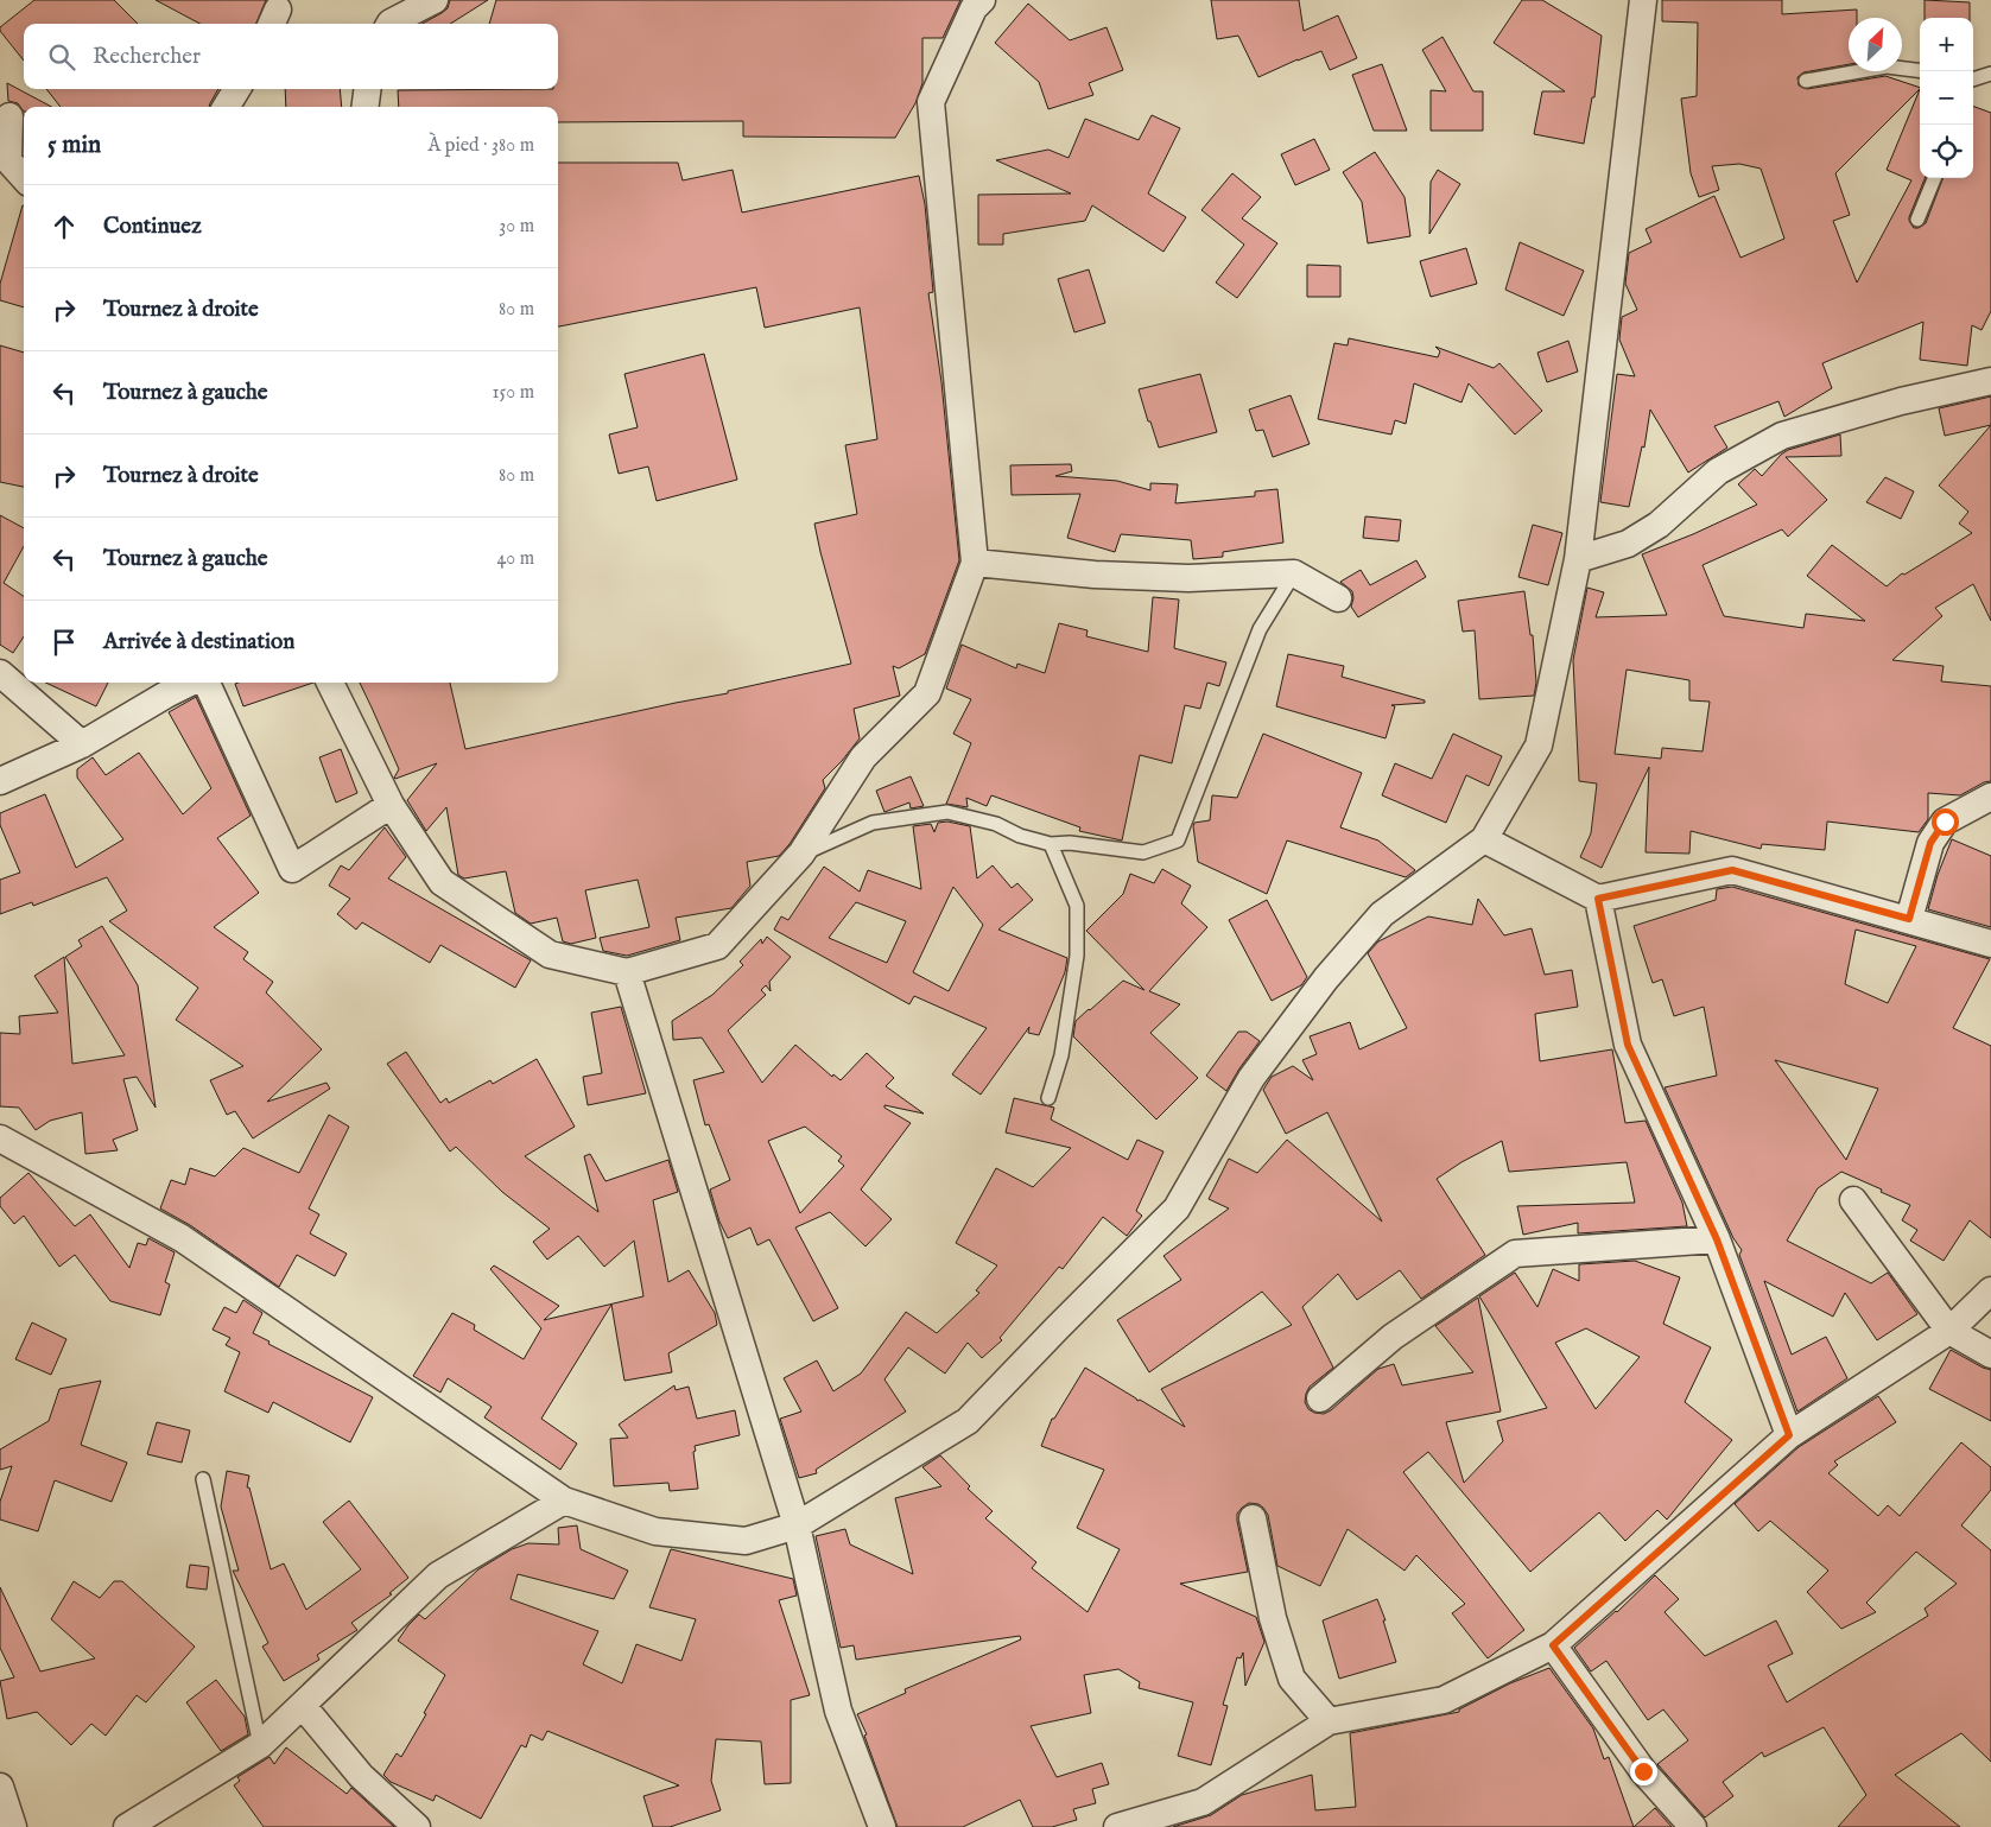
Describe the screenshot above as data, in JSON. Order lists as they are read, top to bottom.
{
  "north": "top right",
  "page": {
    "map_buttons": ["+", "−"],
    "search": "Rechercher",
    "heading": ["5 min", "À pied · 380 m"],
    "list": [
      ["Continuez", "30 m"],
      ["Tournez à droite", "80 m"],
      ["Tournez à gauche", "150 m"],
      ["Tournez à droite", "80 m"],
      ["Tournez à gauche", "40 m"],
      "Arrivée à destination"
    ]
  }
}
